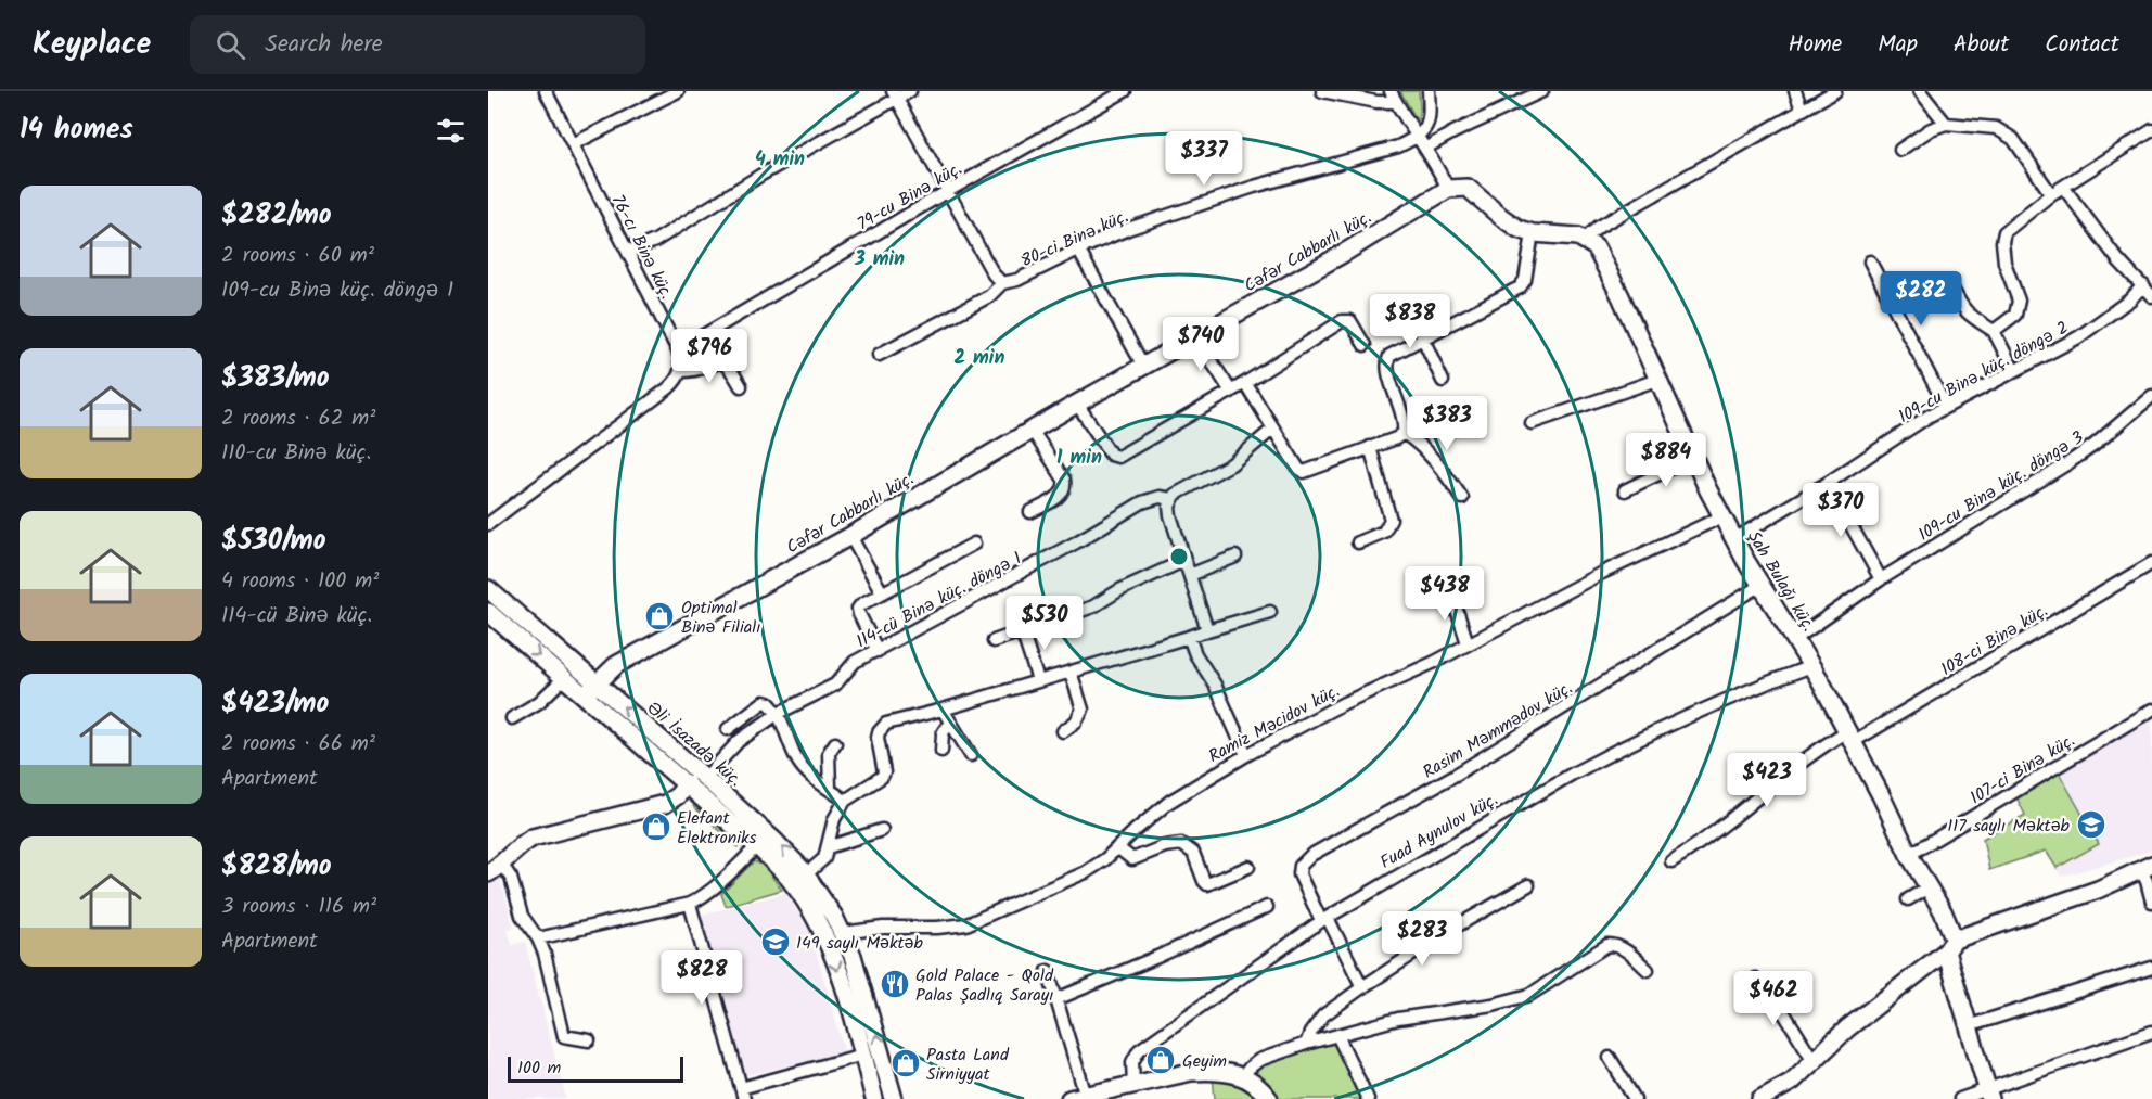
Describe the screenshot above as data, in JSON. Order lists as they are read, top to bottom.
{
  "streets": {
    "street": [
      "79-cu Binə küç.",
      "80-ci Binə küç.",
      "76-cı Binə küç.",
      "Cəfər Cabbarlı küç.",
      "109-cu Binə küç. döngə 2",
      "109-cu Binə küç. döngə 3",
      "Şah Bulağı küç.",
      "114-cü Binə küç. döngə 1",
      "108-ci Binə küç.",
      "Ramiz Məcidov küç.",
      "Rasim Məmmədov küç.",
      "Əli İsazadə küç.",
      "107-ci Binə küç.",
      "Fuad Aynulov küç."
    ]
  },
  "crossings": [
    ["79-cu Binə küç.", "76-cı Binə küç."],
    ["Cəfər Cabbarlı küç.", "Əli İsazadə küç."],
    ["109-cu Binə küç. döngə 2", "Şah Bulağı küç."],
    ["109-cu Binə küç. döngə 3", "Şah Bulağı küç."],
    ["Şah Bulağı küç.", "108-ci Binə küç."],
    ["Şah Bulağı küç.", "Ramiz Məcidov küç."],
    ["Şah Bulağı küç.", "Rasim Məmmədov küç."],
    ["Şah Bulağı küç.", "107-ci Binə küç."],
    ["Şah Bulağı küç.", "Fuad Aynulov küç."],
    ["114-cü Binə küç. döngə 1", "Əli İsazadə küç."],
    ["Ramiz Məcidov küç.", "Əli İsazadə küç."],
    ["Rasim Məmmədov küç.", "Fuad Aynulov küç."]
  ],
  "places": {
    "shop": [
      "Optimal Binə Filialı",
      "Elefant Elektroniks",
      "Geyim",
      "Pasta Land Sirniyyat"
    ],
    "school or university": ["117 saylı Məktəb", "149 saylı Məktəb"],
    "restaurant": ["Gold Palace - Qold Palas Şadlıq Sarayı"]
  },
  "scale_bar": "100 m",
  "page": {
    "header": "Keyplace",
    "search": "Search here",
    "nav": [
      "Home",
      "Map",
      "About",
      "Contact"
    ],
    "heading": "14 homes",
    "price": [
      "$337",
      "$282",
      "$838",
      "$740",
      "$796",
      "$383",
      "$884",
      "$370",
      "$438",
      "$530",
      "$423",
      "$283",
      "$828",
      "$462"
    ],
    "list": [
      {
        "name": "$282/mo",
        "note": "2 rooms · 60 m² · 109-cu Binə küç. döngə 1"
      },
      {
        "name": "$383/mo",
        "note": "2 rooms · 62 m² · 110-cu Binə küç."
      },
      {
        "name": "$530/mo",
        "note": "4 rooms · 100 m² · 114-cü Binə küç."
      },
      {
        "name": "$423/mo",
        "note": "2 rooms · 66 m² · Apartment"
      },
      {
        "name": "$828/mo",
        "note": "3 rooms · 116 m² · Apartment"
      }
    ],
    "scale": "100 m"
  },
  "rings": [
    "4 min",
    "3 min",
    "2 min",
    "1 min"
  ]
}
